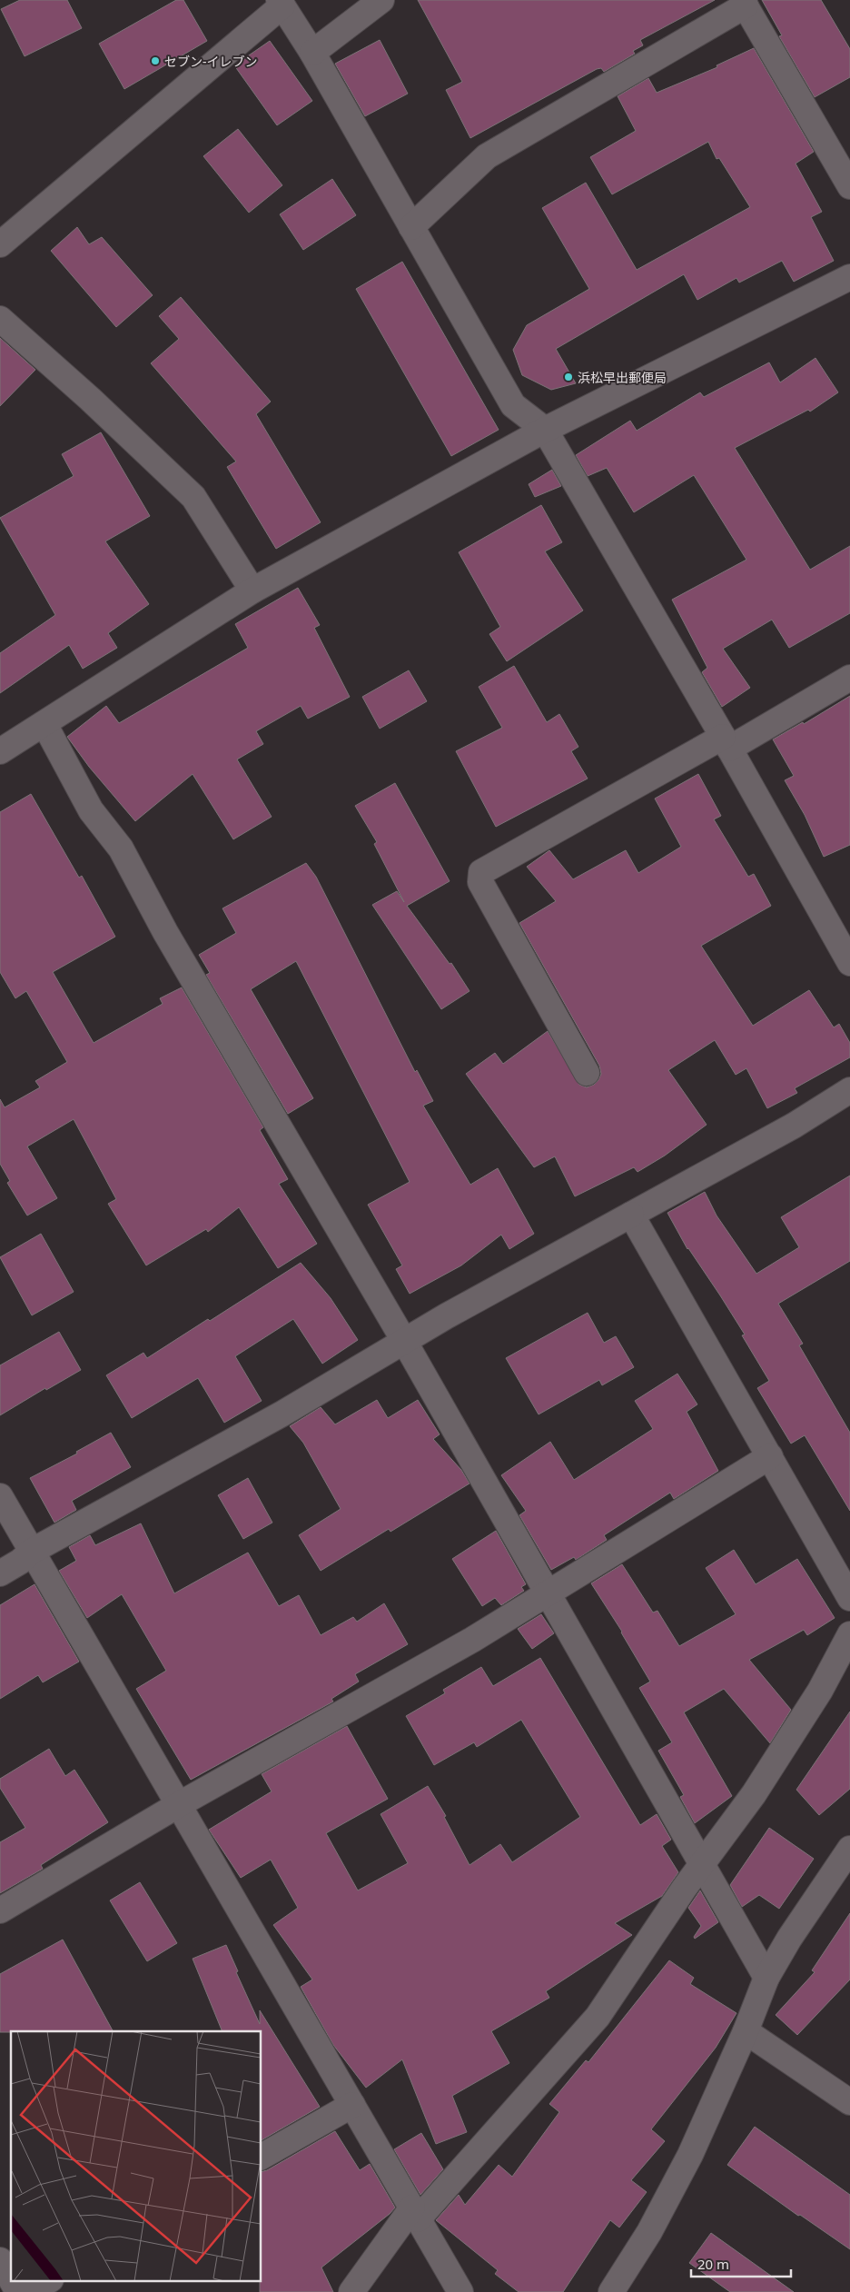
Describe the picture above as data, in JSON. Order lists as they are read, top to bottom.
{
  "places": ["セブン-イレブン", "浜松早出郵便局"],
  "scale_bar": "20 m"
}
